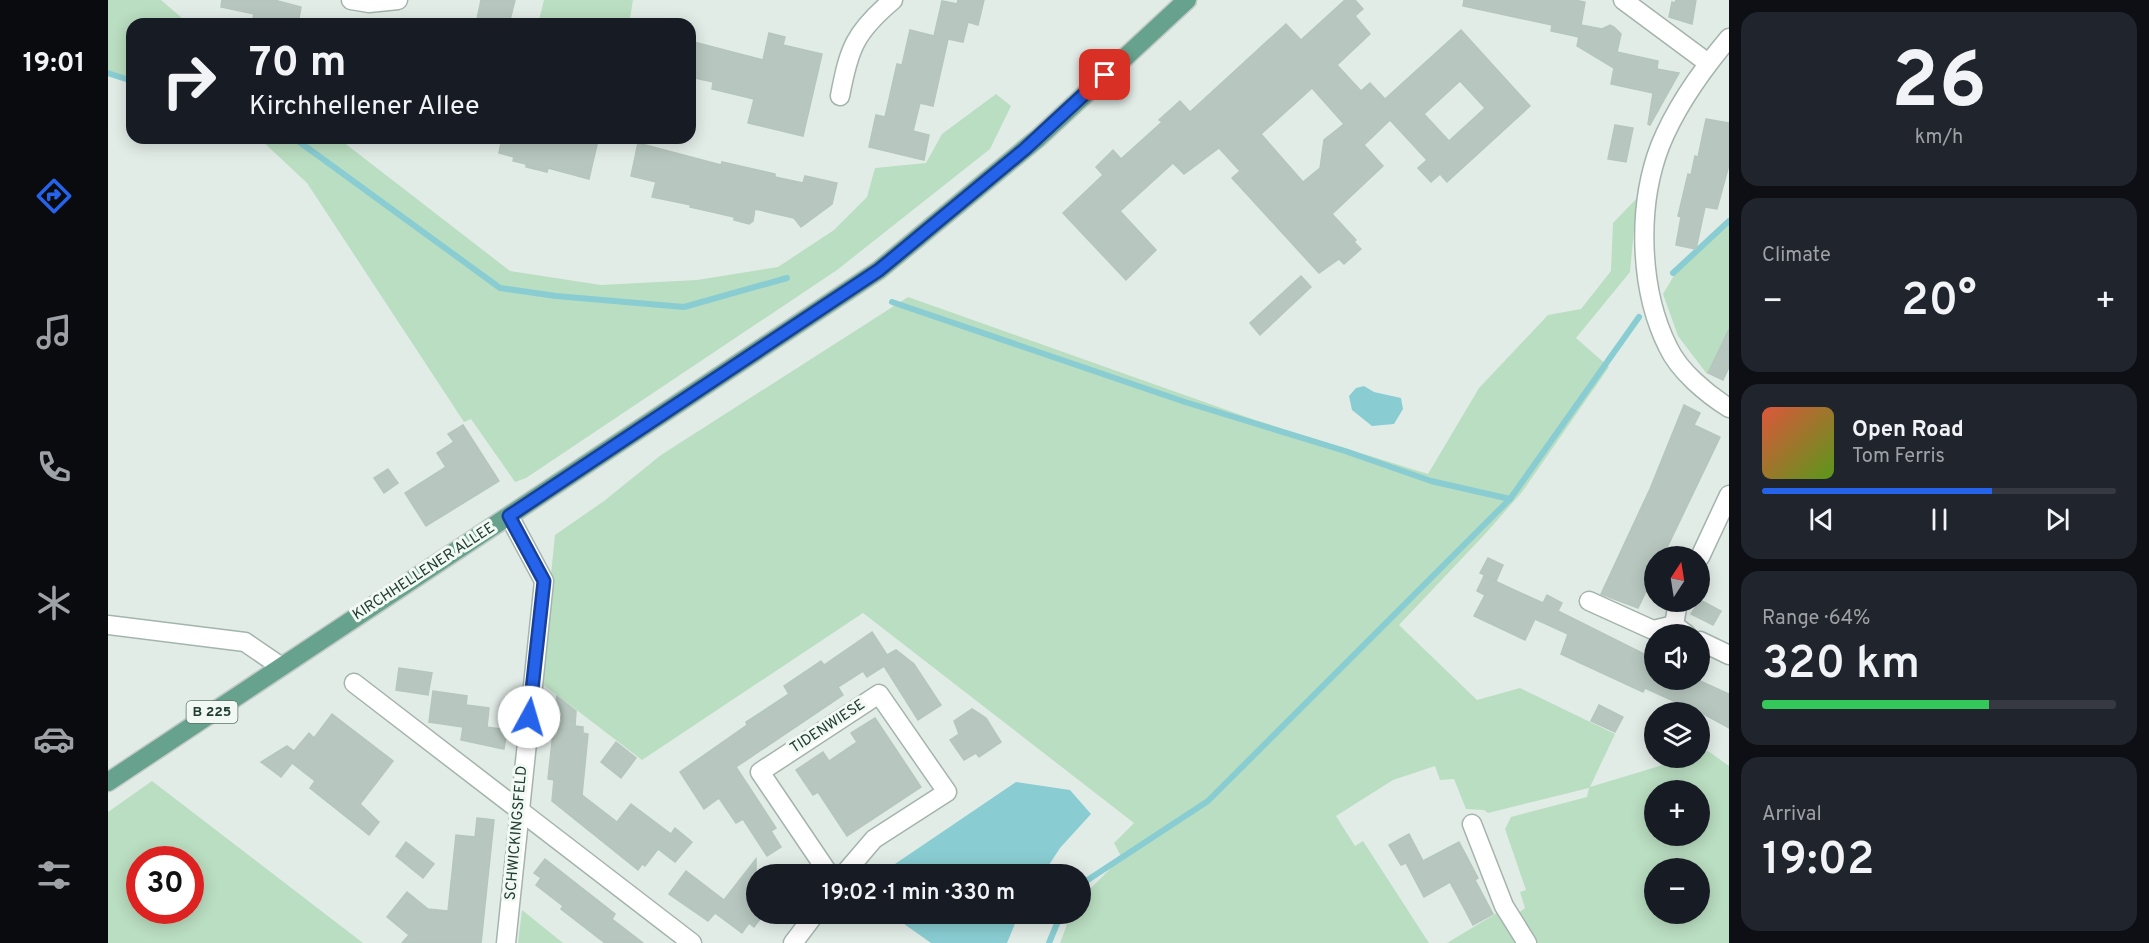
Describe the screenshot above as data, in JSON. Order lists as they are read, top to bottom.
{
  "streets": {
    "main road": ["KIRCHHELLENER ALLEE", "B 225"],
    "street": ["TIDENWIESE", "SCHWICKINGSFELD"]
  },
  "crossings": [
    ["KIRCHHELLENER ALLEE", "SCHWICKINGSFELD"]
  ],
  "north": "top",
  "page": {
    "tabs": "19:01",
    "tile": [
      ["26", "km/h"],
      "Climate",
      ["Range · 64%", "320 km"],
      ["Arrival", "19:02"]
    ],
    "turn": ["70 m", "Kirchhellener Allee"],
    "heat": ["−", "20°", "+"],
    "song": ["Open Road", "Tom Ferris"],
    "map_buttons": ["+", "−"],
    "limit": "30",
    "trip": "19:02 · 1 min · 330 m"
  }
}
